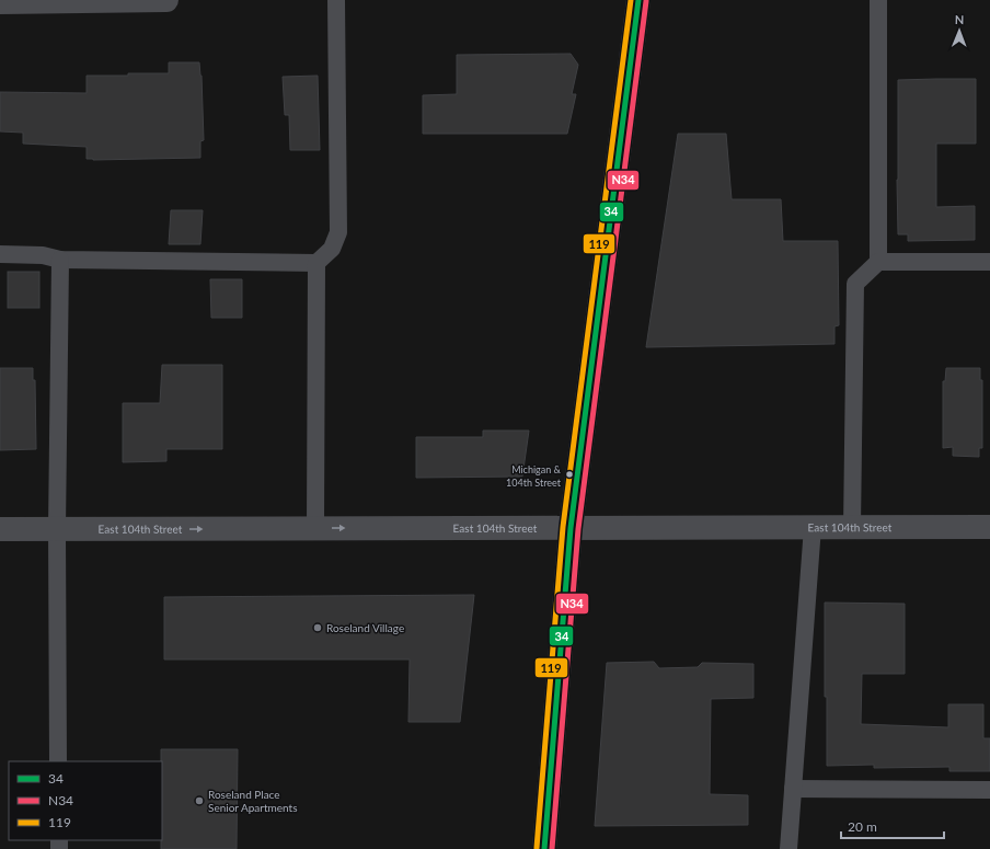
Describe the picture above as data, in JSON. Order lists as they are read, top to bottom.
{
  "streets": {
    "street": ["East 104th Street"]
  },
  "one_way": ["East 104th Street"],
  "places": ["Michigan & 104th Street", "Roseland Village", "Roseland Place Senior Apartments"],
  "lines": ["transit line 34", "transit line 119", "transit line N34"],
  "legend": ["34", "N34", "119"],
  "scale_bar": "20 m",
  "north": "top"
}
